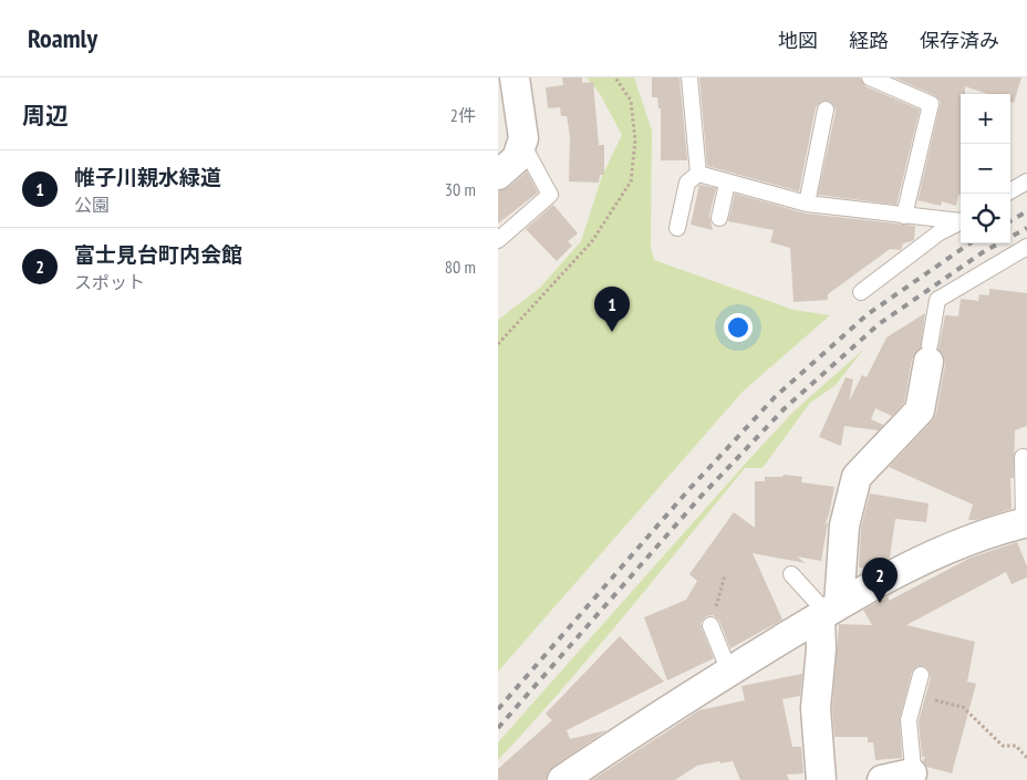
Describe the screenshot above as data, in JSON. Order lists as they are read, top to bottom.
{
  "page": {
    "header": "Roamly",
    "nav": ["地図", "経路", "保存済み"],
    "heading": ["周辺", "2件"],
    "map_buttons": ["+", "−"],
    "list": [
      {
        "mark": "1",
        "name": "帷子川親水緑道",
        "note": "公園",
        "value": "30 m"
      },
      {
        "mark": "2",
        "name": "富士見台町内会館",
        "note": "スポット",
        "value": "80 m"
      }
    ],
    "pins": ["1", "2"]
  }
}
